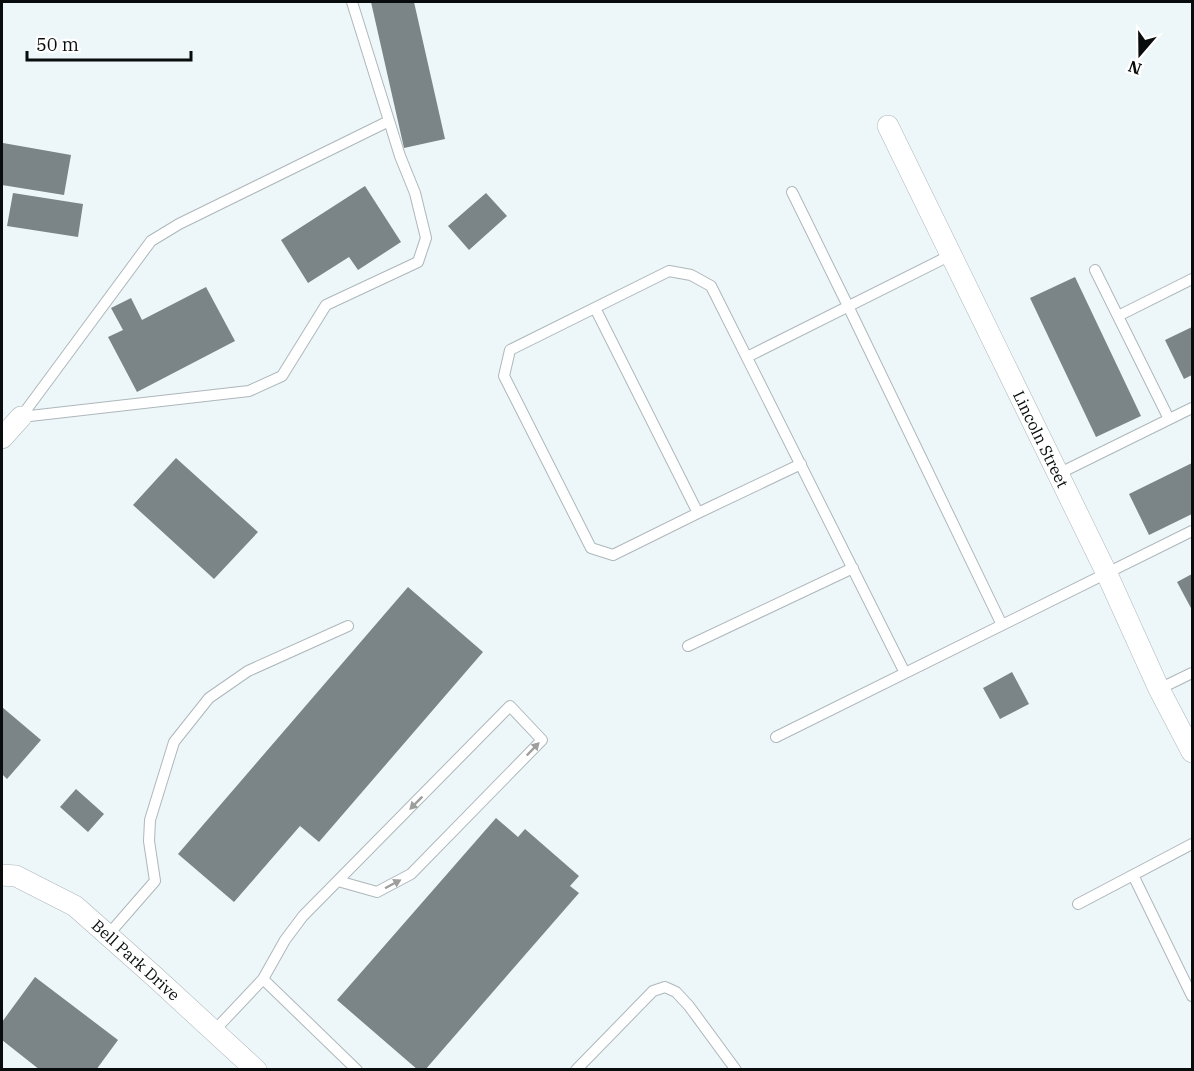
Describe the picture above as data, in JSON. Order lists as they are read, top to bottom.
{
  "streets": {
    "street": ["Lincoln Street", "Bell Park Drive"]
  },
  "scale_bar": "50 m",
  "north": "bottom"
}
